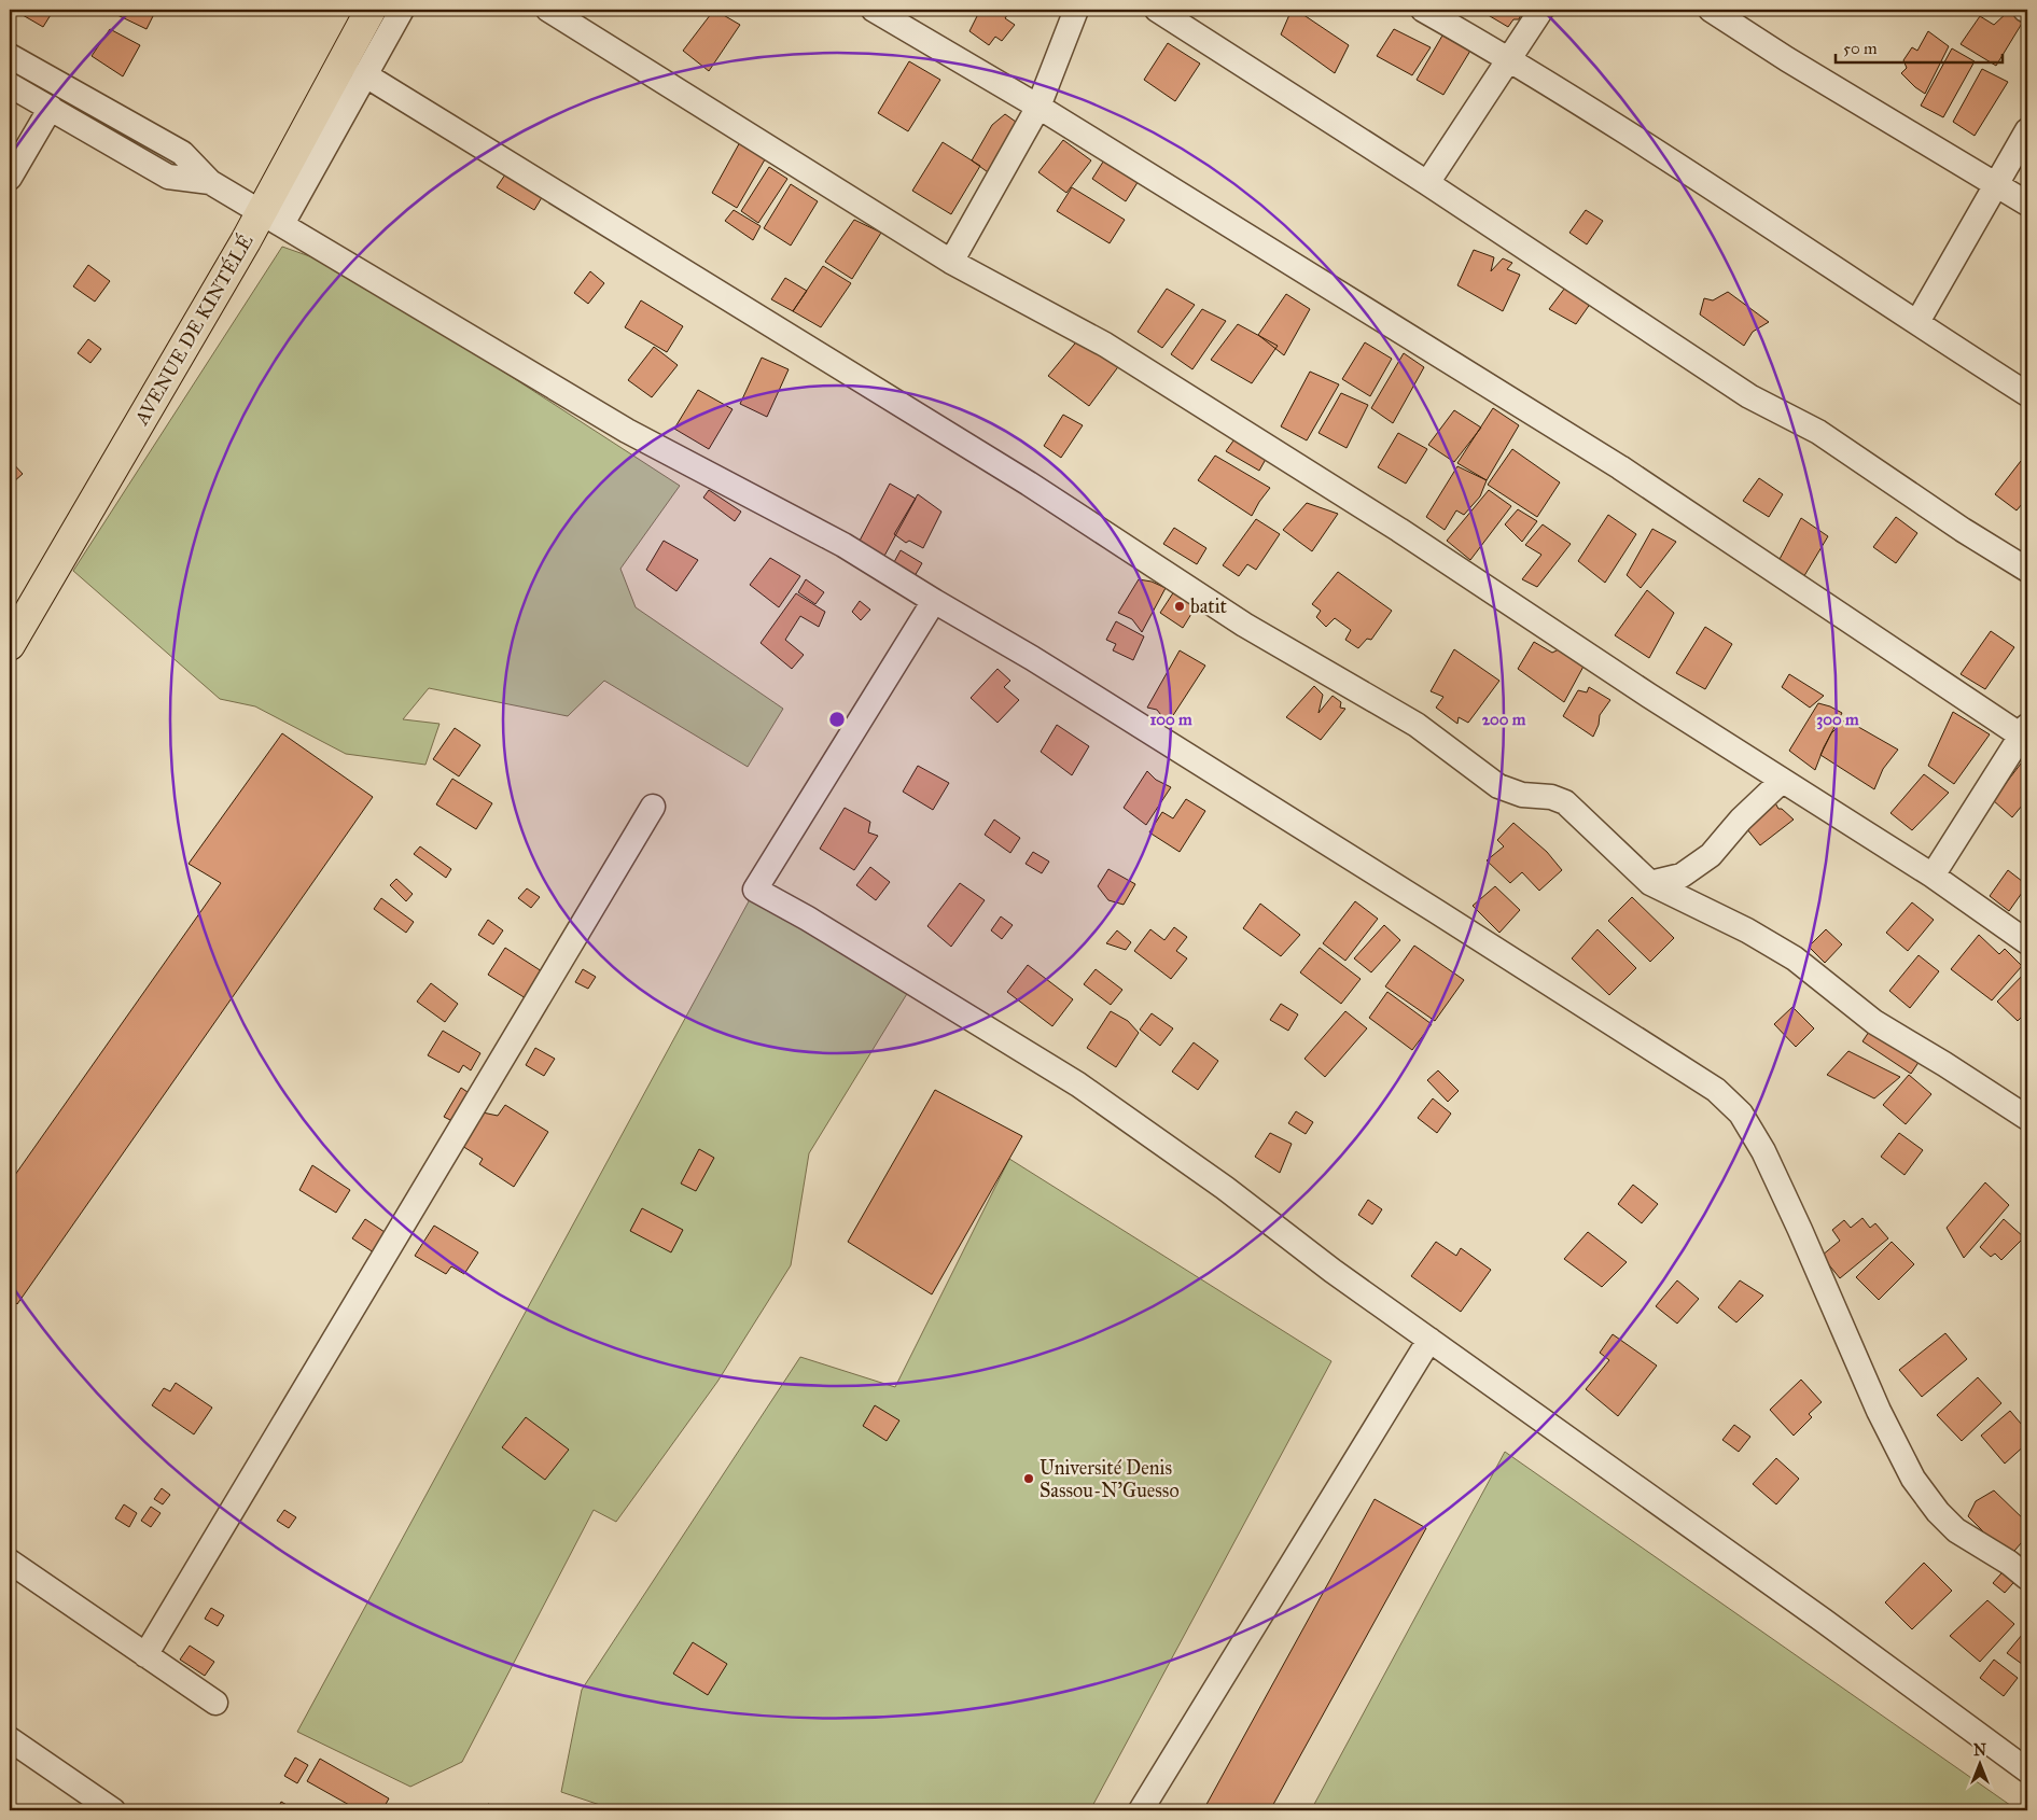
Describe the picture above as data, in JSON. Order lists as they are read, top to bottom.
{
  "streets": {
    "main road": ["AVENUE DE KINTÉLÉ"]
  },
  "places": ["batit", "Université Denis Sassou-N'Guesso"],
  "scale_bar": "50 m",
  "north": "top",
  "rings": ["100 m", "200 m", "300 m"]
}
